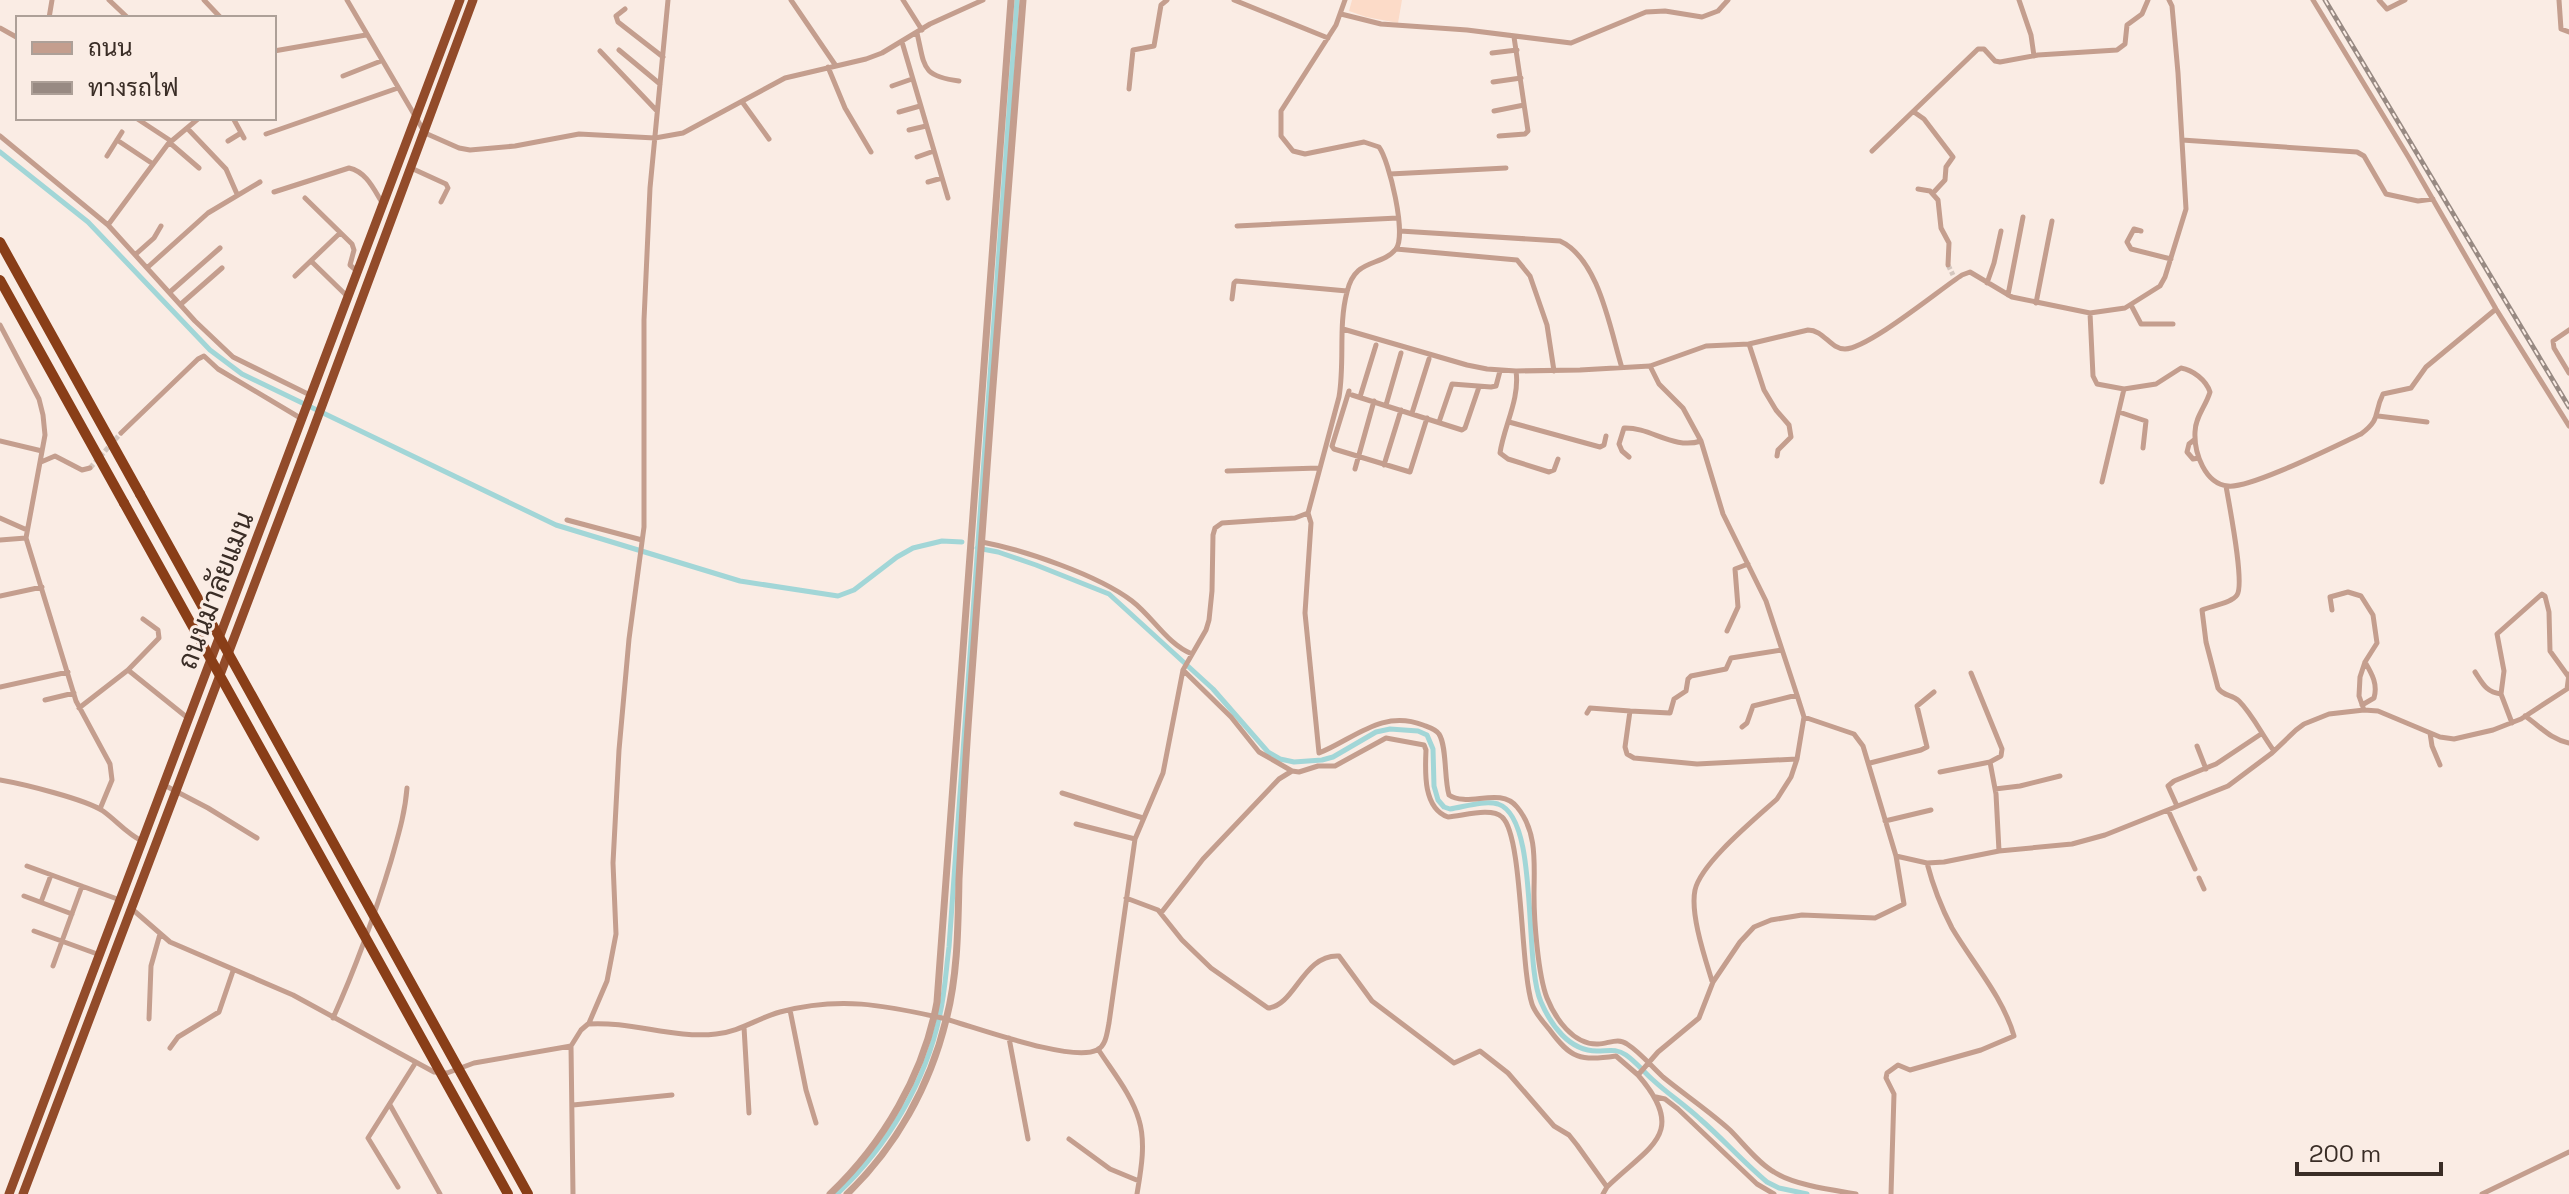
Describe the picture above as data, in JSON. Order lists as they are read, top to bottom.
{
  "streets": {
    "highway": ["ถนนมาลัยแมน"]
  },
  "legend": ["ถนน", "ทางรถไฟ"],
  "scale_bar": "200 m"
}
